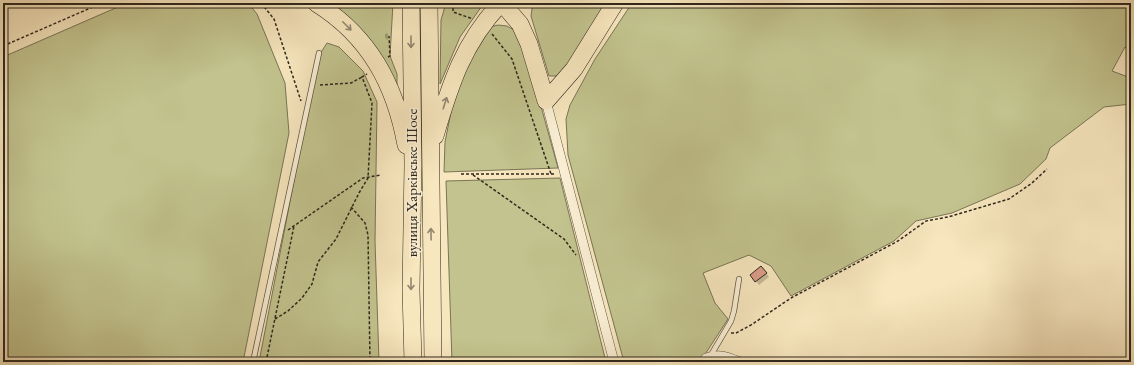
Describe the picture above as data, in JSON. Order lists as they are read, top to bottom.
{
  "streets": {
    "highway": ["вулиця Харківське Шосе"]
  }
}
